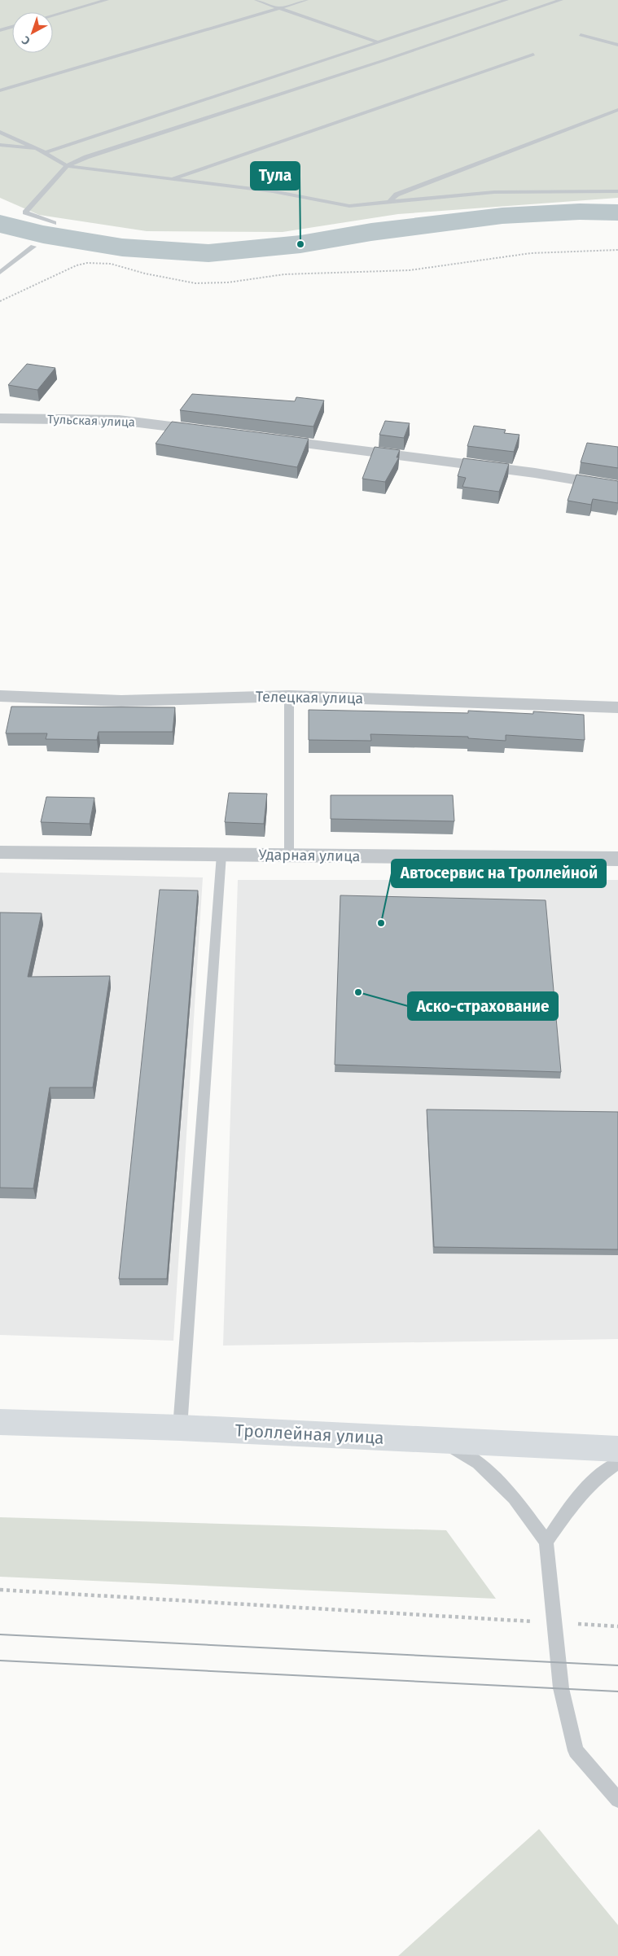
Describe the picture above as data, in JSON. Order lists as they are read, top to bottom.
{
  "streets": {
    "main road": ["Троллейная улица"],
    "street": ["Тульская улица", "Телецкая улица", "Ударная улица"]
  },
  "places": ["Тула", "Автосервис на Троллейной", "Аско-страхование"],
  "north": "bottom left"
}
